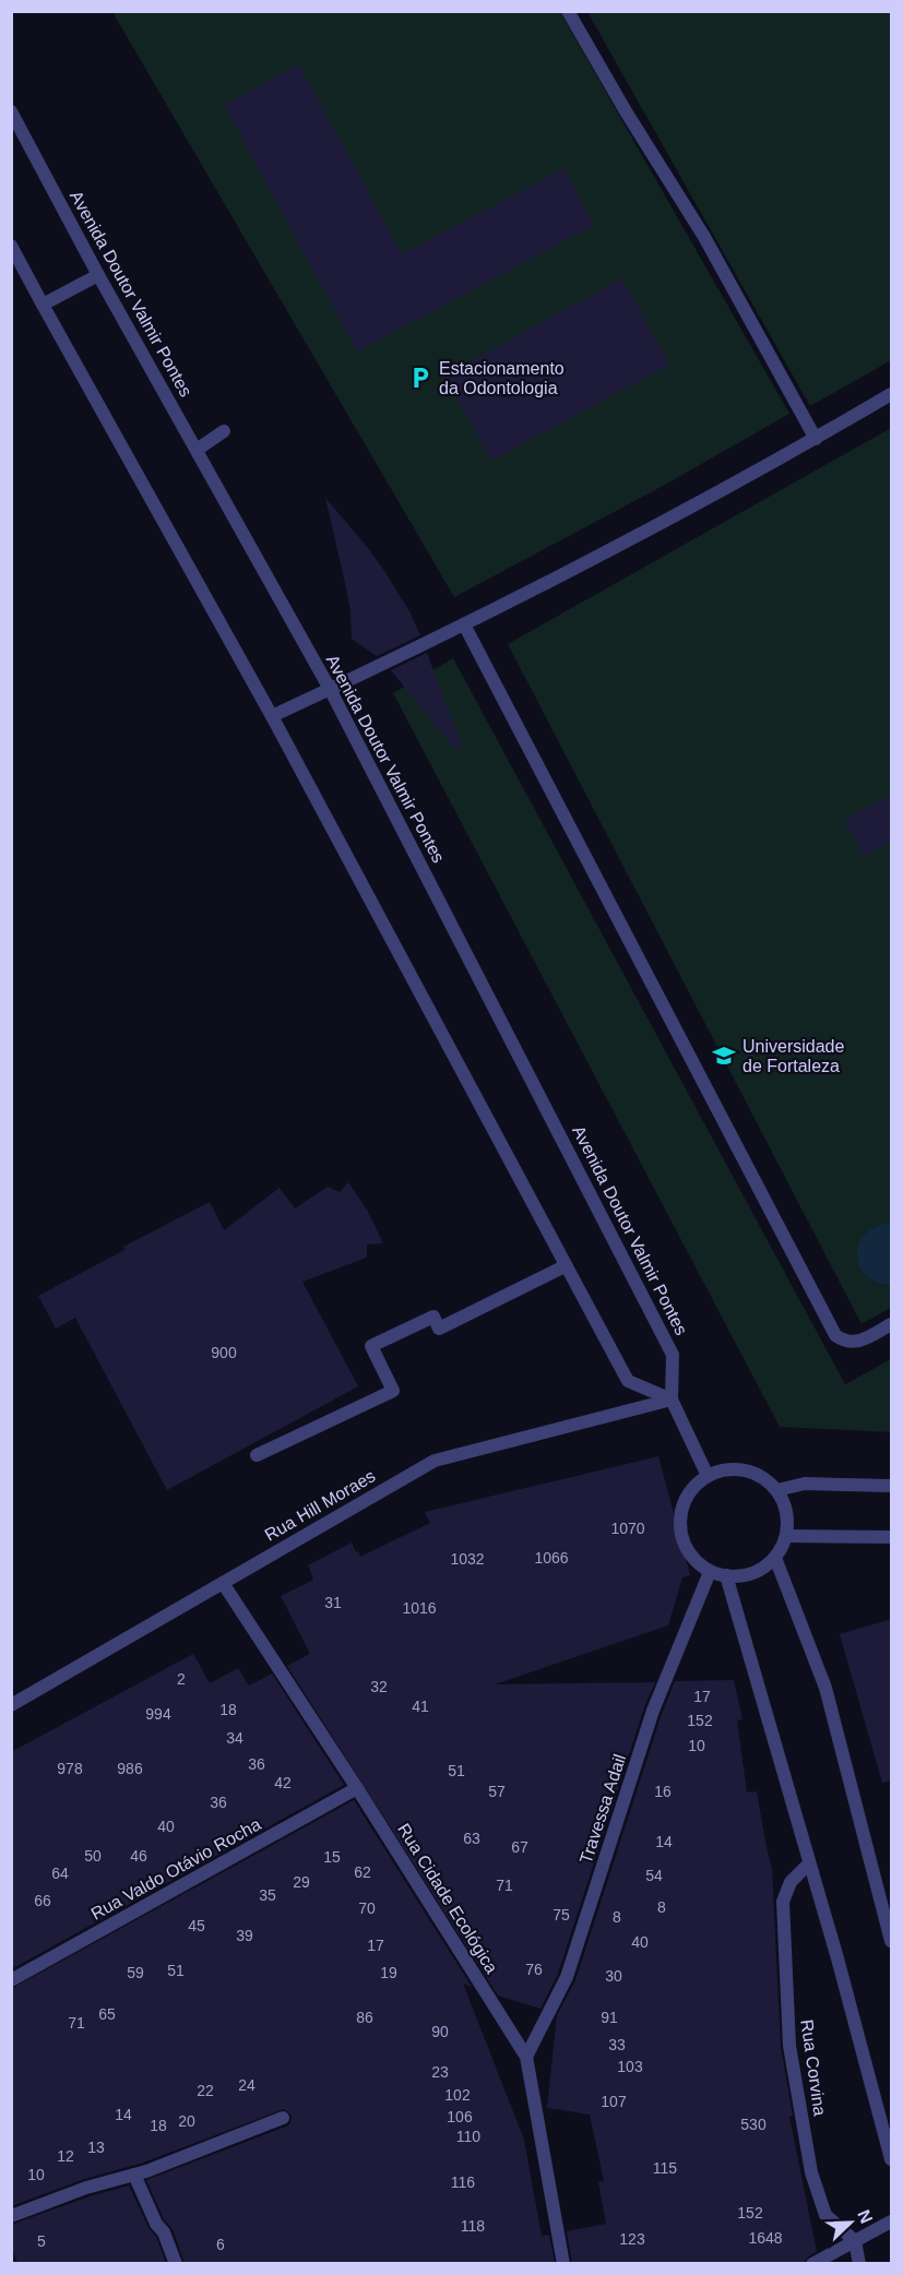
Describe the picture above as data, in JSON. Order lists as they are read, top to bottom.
{
  "streets": {
    "street": [
      "Avenida Doutor Valmir Pontes",
      "Rua Hill Moraes",
      "Travessa Adail",
      "Rua Valdo Otávio Rocha",
      "Rua Cidade Ecológica",
      "Rua Corvina"
    ]
  },
  "crossings": [
    ["Avenida Doutor Valmir Pontes", "Rua Hill Moraes"],
    ["Rua Hill Moraes", "Rua Cidade Ecológica"],
    ["Travessa Adail", "Rua Cidade Ecológica"],
    ["Rua Valdo Otávio Rocha", "Rua Cidade Ecológica"]
  ],
  "places": {
    "parking": ["Estacionamento da Odontologia"],
    "school or university": ["Universidade de Fortaleza"]
  },
  "house_numbers": [
    "900",
    "1070",
    "1066",
    "1032",
    "31",
    "1016",
    "2",
    "32",
    "17",
    "41",
    "18",
    "994",
    "152",
    "34",
    "10",
    "36",
    "978",
    "986",
    "51",
    "42",
    "57",
    "16",
    "36",
    "40",
    "63",
    "14",
    "67",
    "50",
    "46",
    "15",
    "62",
    "64",
    "54",
    "29",
    "71",
    "35",
    "66",
    "8",
    "70",
    "75",
    "8",
    "45",
    "39",
    "40",
    "17",
    "76",
    "51",
    "59",
    "19",
    "30",
    "65",
    "86",
    "91",
    "71",
    "90",
    "33",
    "103",
    "23",
    "24",
    "22",
    "102",
    "107",
    "14",
    "106",
    "20",
    "530",
    "18",
    "110",
    "13",
    "12",
    "115",
    "10",
    "116",
    "152",
    "118",
    "1648",
    "123",
    "5",
    "6"
  ],
  "north": "top right"
}
